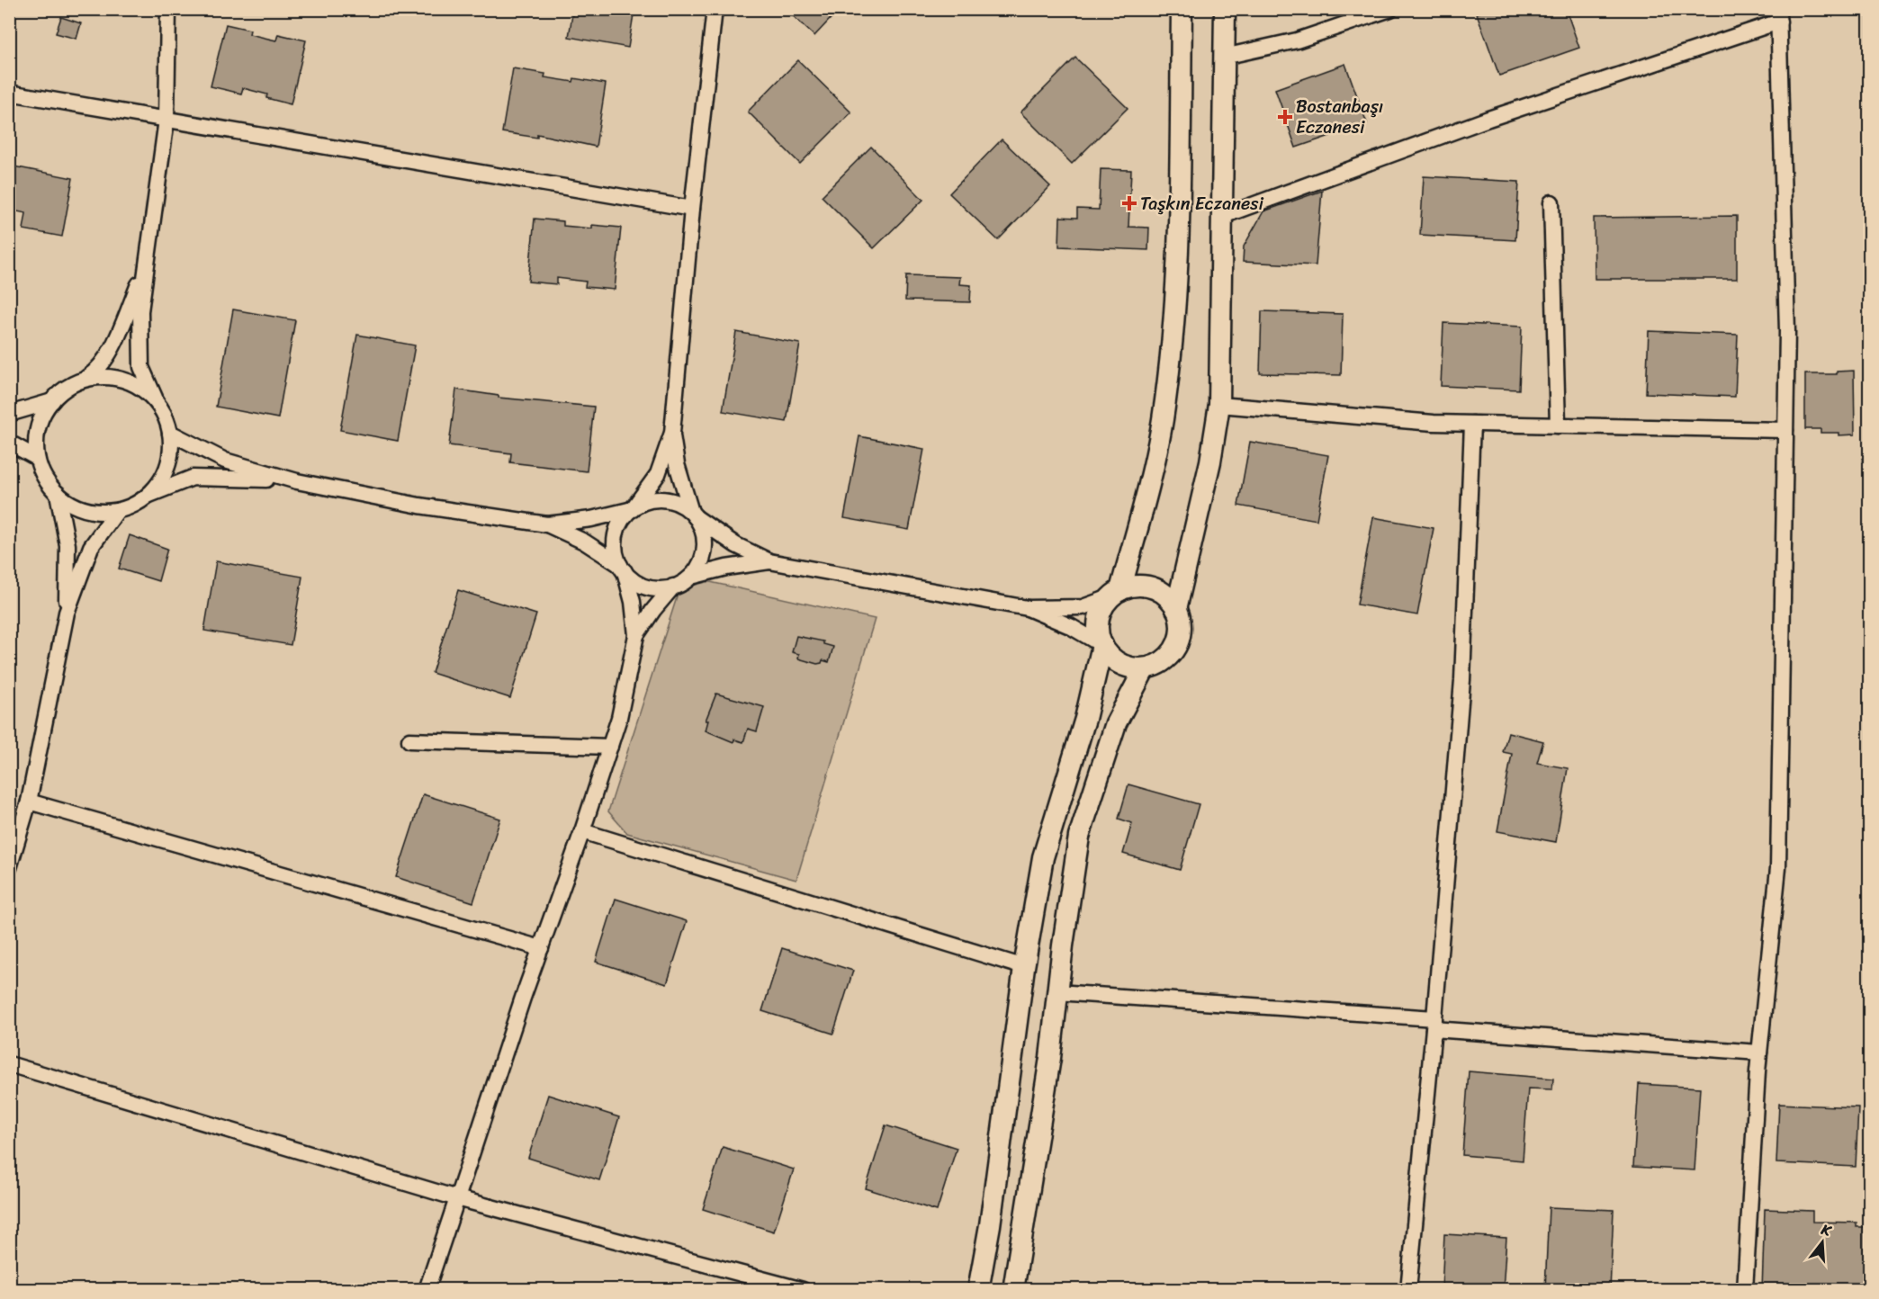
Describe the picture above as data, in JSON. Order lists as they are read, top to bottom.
{
  "places": {
    "health": ["Bostanbaşı Eczanesi", "Taşkın Eczanesi"]
  },
  "north": "top"
}
